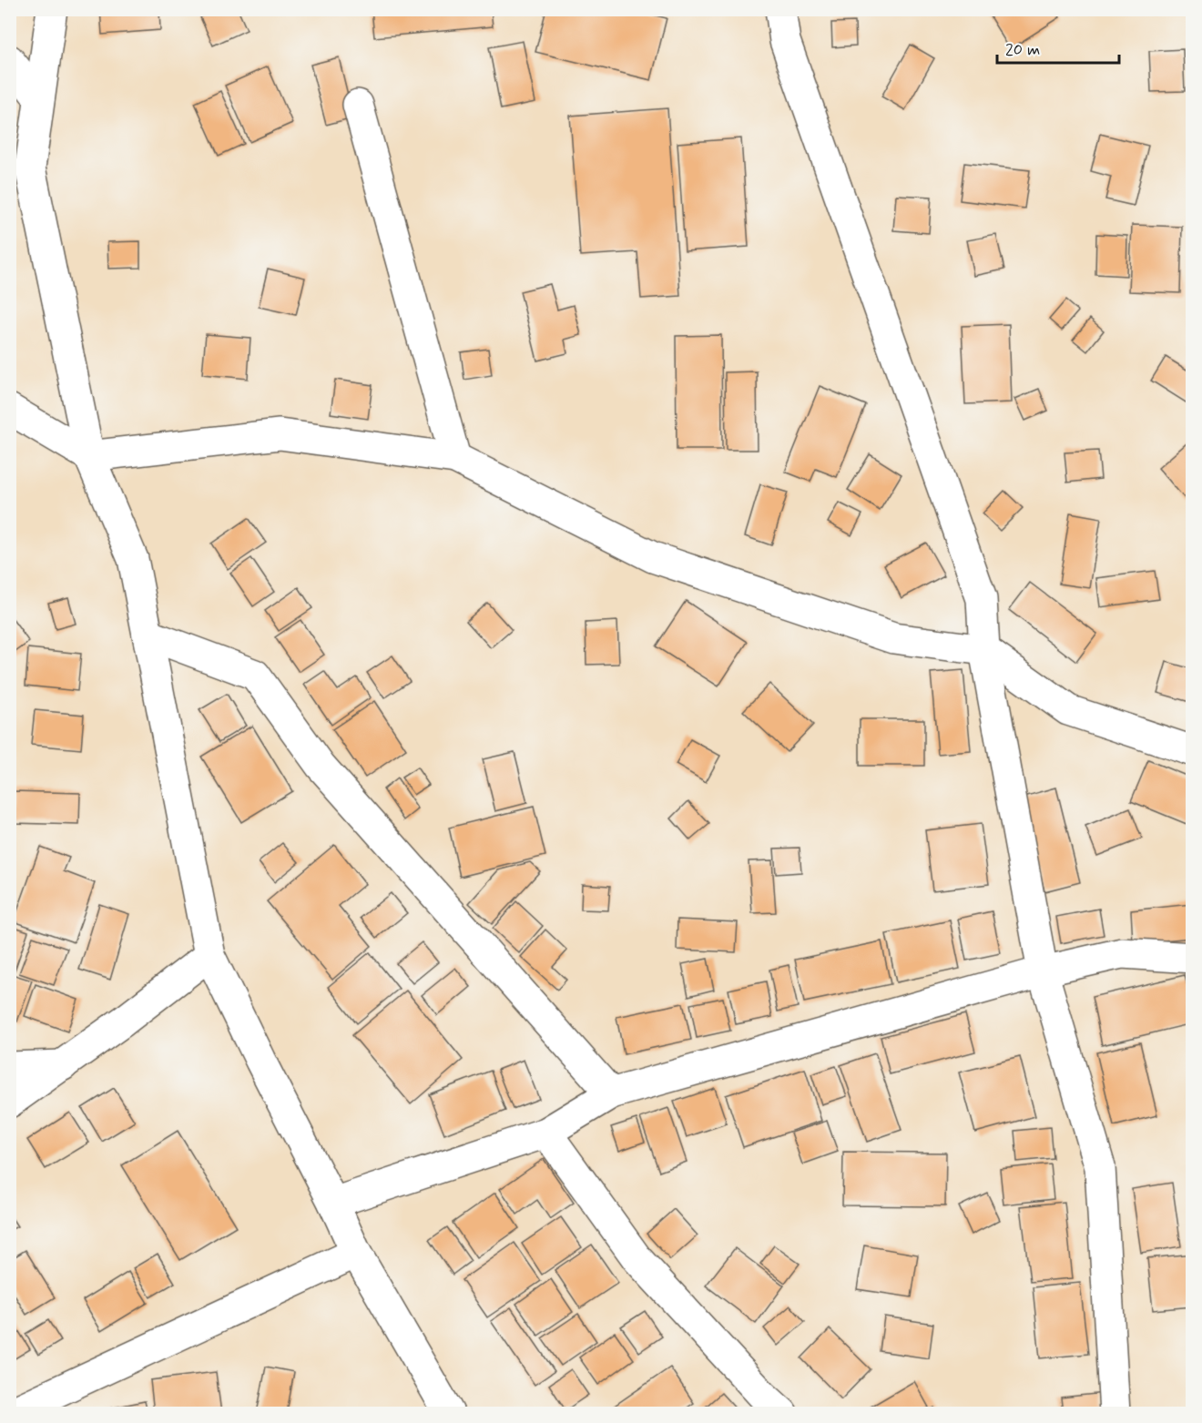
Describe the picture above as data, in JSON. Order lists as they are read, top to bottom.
{
  "scale_bar": "20 m"
}
